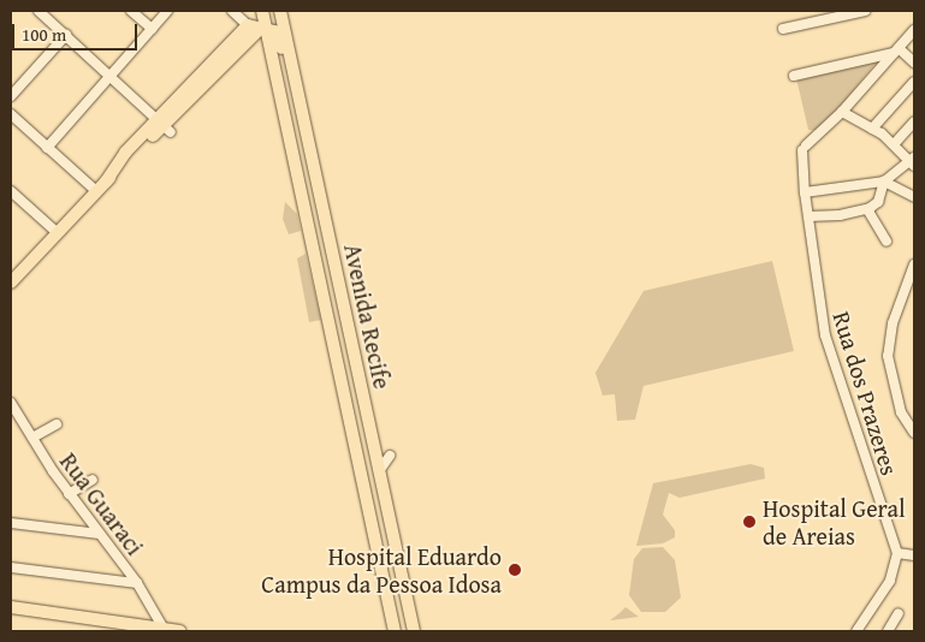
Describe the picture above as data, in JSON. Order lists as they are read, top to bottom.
{
  "streets": {
    "main road": ["Avenida Recife"],
    "street": ["Rua dos Prazeres", "Rua Guaraci"]
  },
  "places": ["Hospital Geral de Areias", "Hospital Eduardo Campus da Pessoa Idosa"],
  "scale_bar": "100 m"
}
